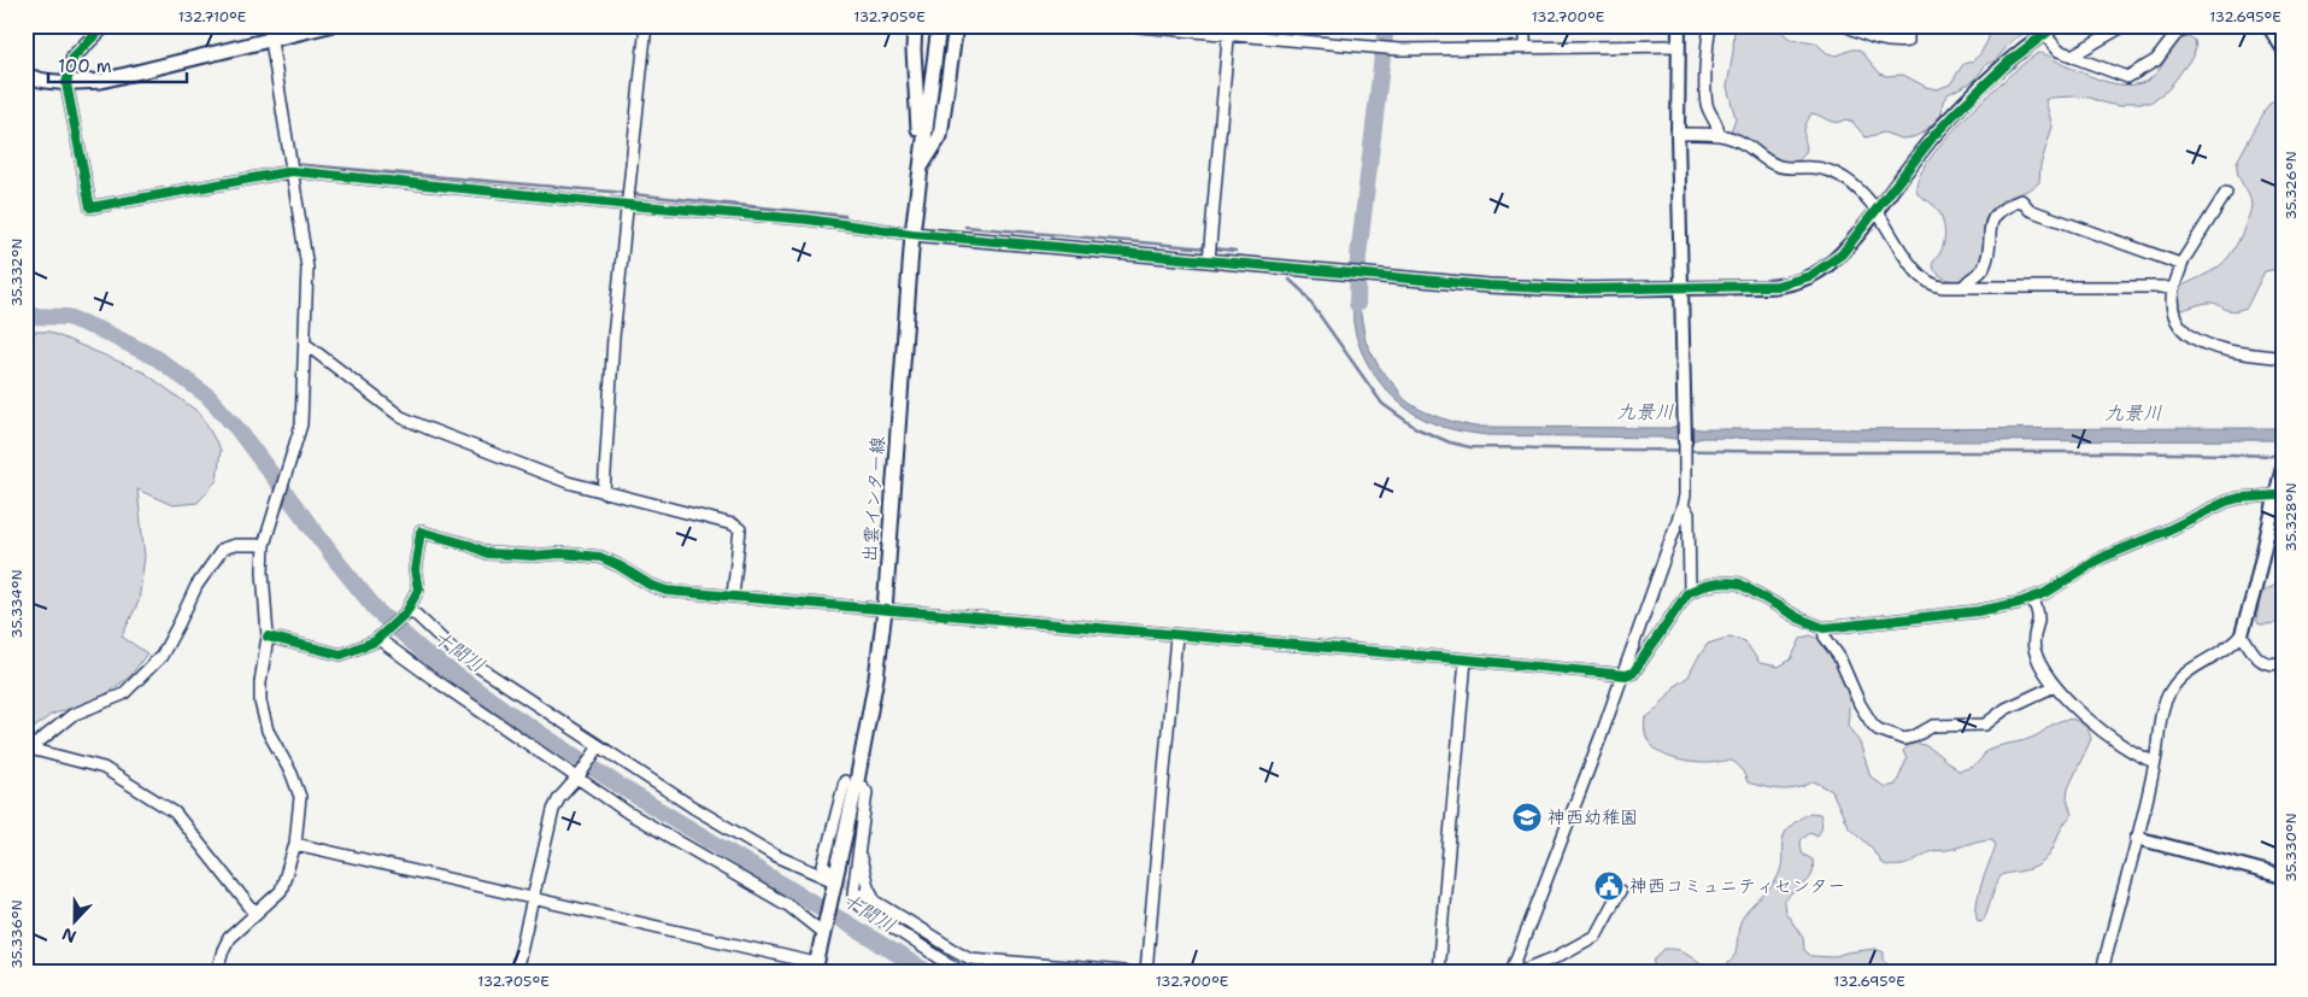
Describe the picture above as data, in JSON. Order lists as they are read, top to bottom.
{
  "streets": {
    "main road": ["出雲インター線"]
  },
  "water": ["九景川", "十間川"],
  "places": {
    "school or university": ["神西幼稚園"],
    "public building": ["神西コミュニティセンター"]
  },
  "scale_bar": "100 m",
  "north": "bottom",
  "coordinates": [
    "132.710°E",
    "132.705°E",
    "132.700°E",
    "132.695°E",
    "35.326°N",
    "35.332°N",
    "35.328°N",
    "35.334°N",
    "35.330°N",
    "35.336°N"
  ]
}
